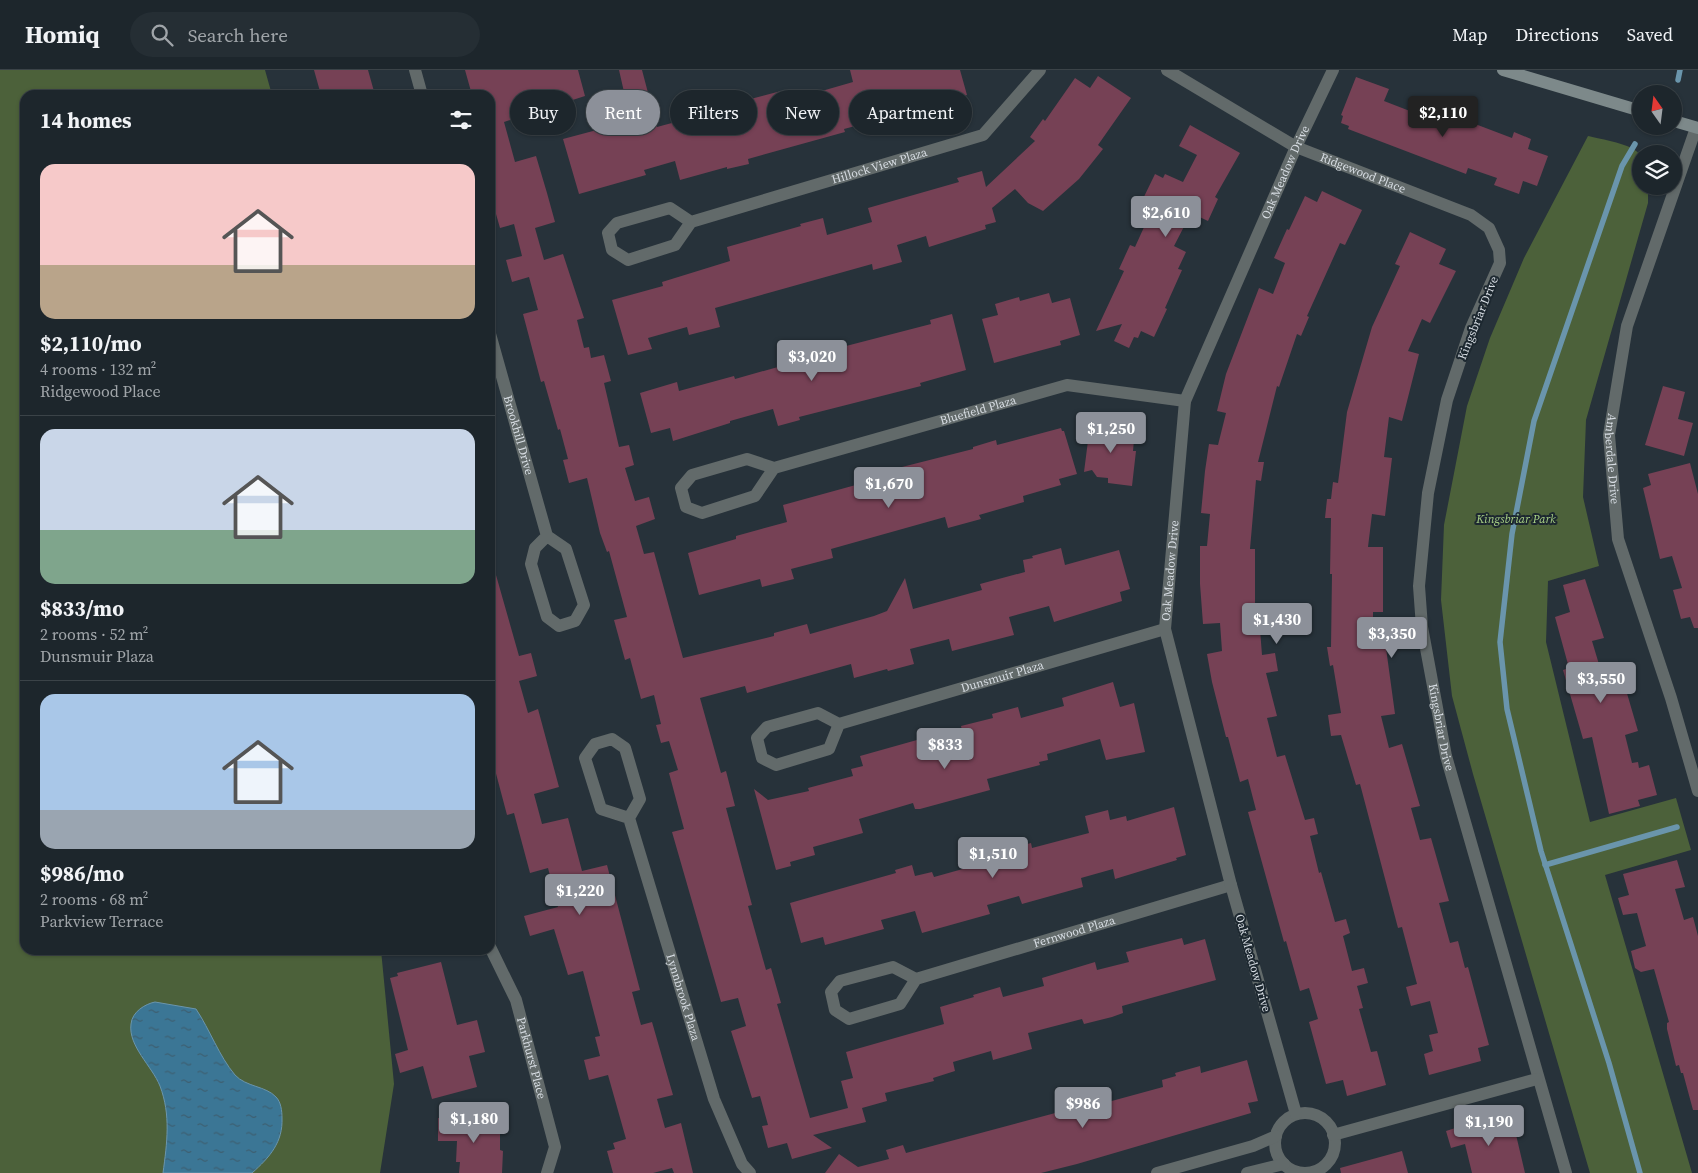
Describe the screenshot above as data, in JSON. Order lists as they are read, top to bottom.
{
  "streets": {
    "street": [
      "Hillock View Plaza",
      "Oak Meadow Drive",
      "Ridgewood Place",
      "Kingsbriar Drive",
      "Bluefield Plaza",
      "Brookhill Drive",
      "Amberdale Drive",
      "Dunsmuir Plaza",
      "Fernwood Plaza",
      "Lynnbrook Plaza",
      "Parkhurst Place"
    ]
  },
  "crossings": [
    ["Oak Meadow Drive", "Ridgewood Place"],
    ["Oak Meadow Drive", "Bluefield Plaza"],
    ["Oak Meadow Drive", "Dunsmuir Plaza"],
    ["Oak Meadow Drive", "Fernwood Plaza"],
    ["Ridgewood Place", "Kingsbriar Drive"]
  ],
  "parks": ["Kingsbriar Park"],
  "north": "top",
  "page": {
    "header": "Homiq",
    "search": "Search here",
    "nav": ["Map", "Directions", "Saved"],
    "chip": [
      "Buy",
      "Rent",
      "Filters",
      "New",
      "Apartment"
    ],
    "heading": "14 homes",
    "price": [
      "$2,110",
      "$2,610",
      "$3,020",
      "$1,250",
      "$1,670",
      "$1,430",
      "$3,350",
      "$3,550",
      "$833",
      "$1,510",
      "$1,220",
      "$986",
      "$1,180",
      "$1,190"
    ],
    "list": [
      {
        "name": "$2,110/mo",
        "note": "4 rooms · 132 m² · Ridgewood Place"
      },
      {
        "name": "$833/mo",
        "note": "2 rooms · 52 m² · Dunsmuir Plaza"
      },
      {
        "name": "$986/mo",
        "note": "2 rooms · 68 m² · Parkview Terrace"
      }
    ]
  }
}
